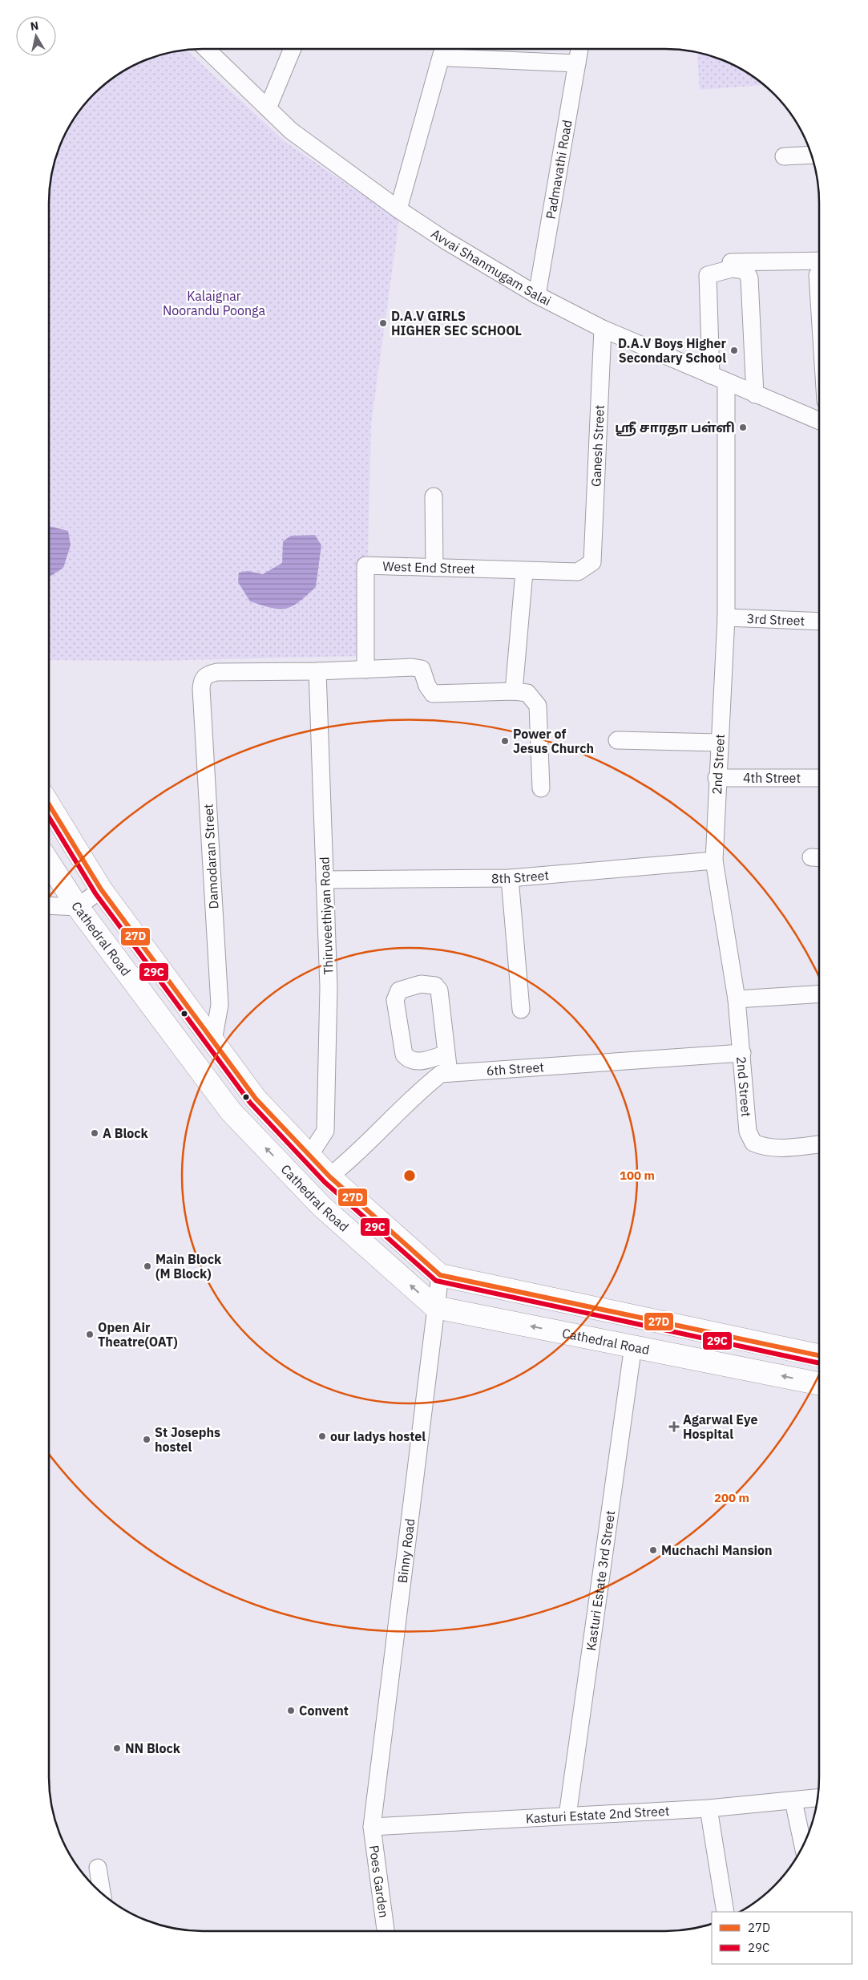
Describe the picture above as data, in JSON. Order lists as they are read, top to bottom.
{
  "streets": {
    "main road": ["Cathedral Road"],
    "street": [
      "Padmavathi Road",
      "Avvai Shanmugam Salai",
      "Ganesh Street",
      "West End Street",
      "3rd Street",
      "2nd Street",
      "4th Street",
      "Damodaran Street",
      "8th Street",
      "Thiruveethiyan Road",
      "6th Street",
      "Binny Road",
      "Kasturi Estate 3rd Street",
      "Kasturi Estate 2nd Street",
      "Poes Garden"
    ]
  },
  "crossings": [
    ["Padmavathi Road", "Avvai Shanmugam Salai"],
    ["Avvai Shanmugam Salai", "Ganesh Street"],
    ["Avvai Shanmugam Salai", "2nd Street"],
    ["Ganesh Street", "West End Street"],
    ["3rd Street", "2nd Street"],
    ["2nd Street", "4th Street"],
    ["2nd Street", "8th Street"],
    ["2nd Street", "6th Street"],
    ["Damodaran Street", "Thiruveethiyan Road"],
    ["Damodaran Street", "Cathedral Road"],
    ["8th Street", "Thiruveethiyan Road"],
    ["Thiruveethiyan Road", "Cathedral Road"],
    ["Cathedral Road", "6th Street"],
    ["Cathedral Road", "Binny Road"],
    ["Cathedral Road", "Kasturi Estate 3rd Street"],
    ["Binny Road", "Kasturi Estate 2nd Street"],
    ["Binny Road", "Poes Garden"],
    ["Kasturi Estate 3rd Street", "Kasturi Estate 2nd Street"],
    ["Kasturi Estate 2nd Street", "Poes Garden"]
  ],
  "parks": ["Kalaignar Noorandu Poonga"],
  "places": {
    "other": [
      "D.A.V GIRLS HIGHER SEC SCHOOL",
      "D.A.V Boys Higher Secondary School",
      "ஸ்ரீ சாரதா பள்ளி",
      "Power of Jesus Church",
      "A Block",
      "Main Block (M Block)",
      "Open Air Theatre(OAT)",
      "our ladys hostel",
      "St Josephs hostel",
      "Muchachi Mansion",
      "Convent",
      "NN Block"
    ],
    "health": ["Agarwal Eye Hospital"]
  },
  "lines": ["transit line 27D", "transit line 29C"],
  "legend": ["27D", "29C"],
  "north": "top",
  "rings": ["100 m", "200 m"]
}
